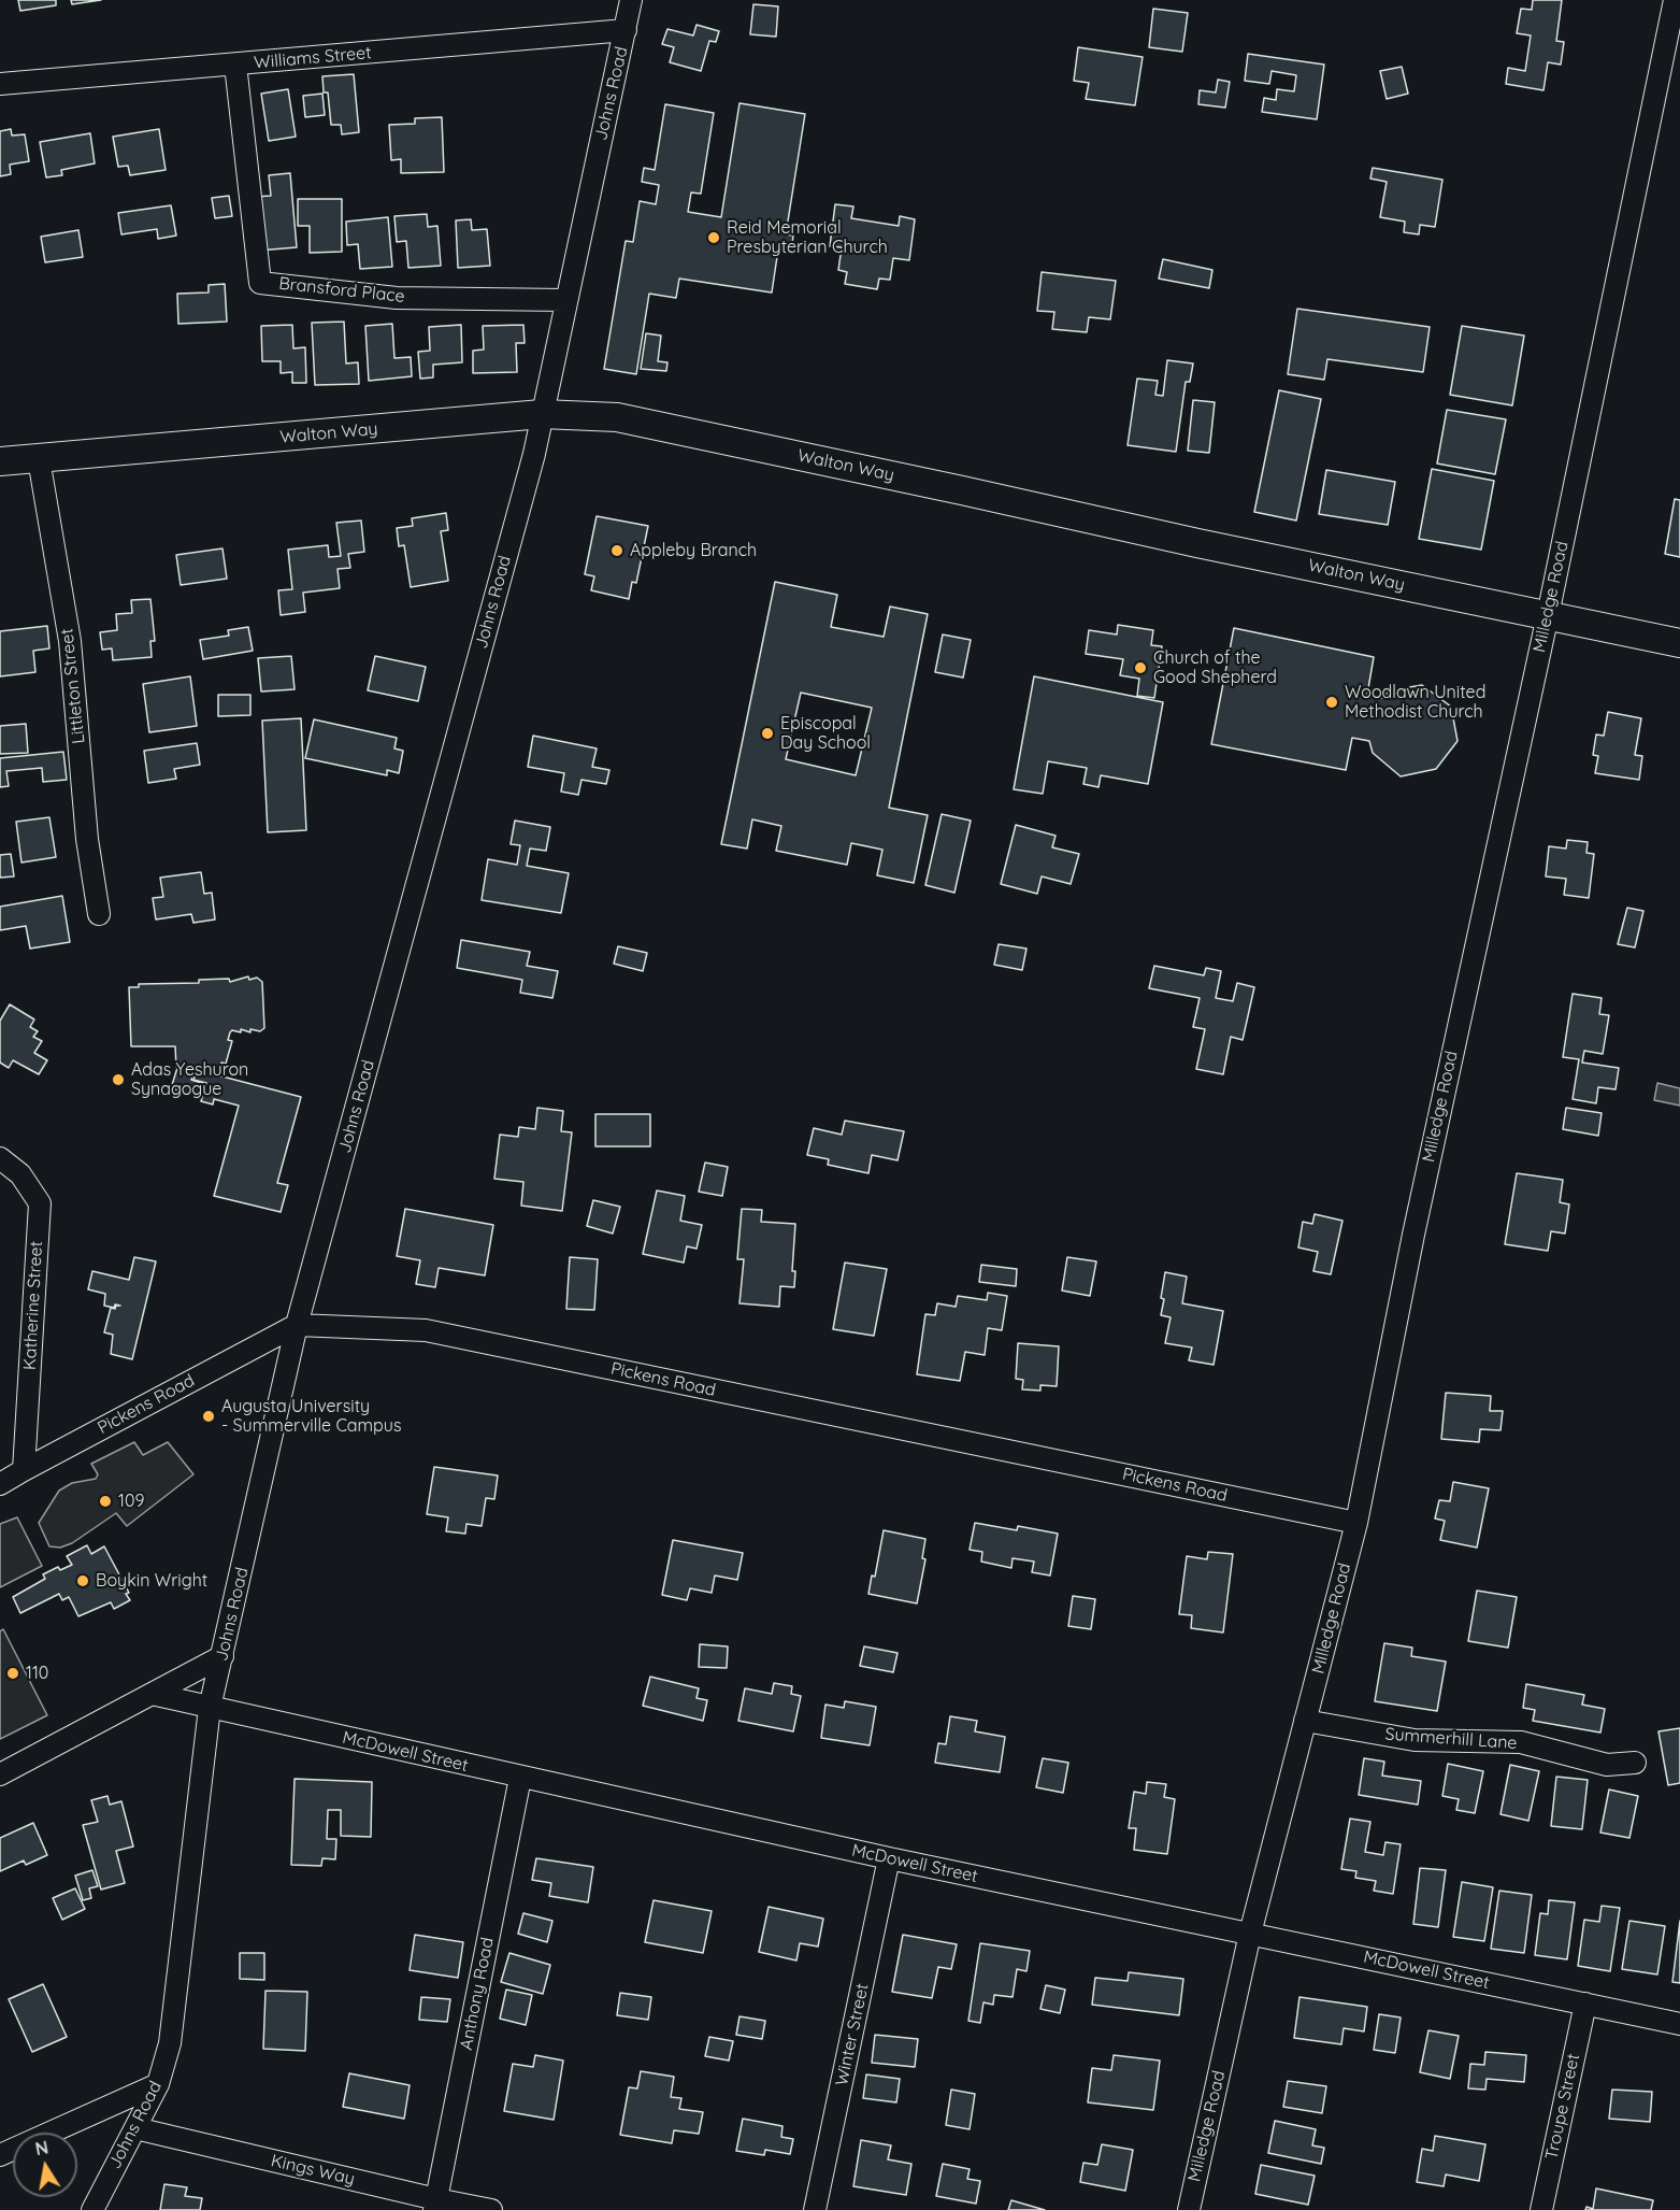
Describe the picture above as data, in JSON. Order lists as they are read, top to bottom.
{
  "streets": {
    "main road": ["Walton Way"],
    "street": [
      "Williams Street",
      "Johns Road",
      "Bransford Place",
      "Milledge Road",
      "Littleton Street",
      "Katherine Street",
      "Pickens Road",
      "Summerhill Lane",
      "McDowell Street",
      "Anthony Road",
      "Winter Street",
      "Troupe Street",
      "Kings Way"
    ]
  },
  "crossings": [
    ["Williams Street", "Johns Road"],
    ["Williams Street", "Bransford Place"],
    ["Johns Road", "Bransford Place"],
    ["Johns Road", "Walton Way"],
    ["Johns Road", "Pickens Road"],
    ["Johns Road", "McDowell Street"],
    ["Johns Road", "Kings Way"],
    ["Walton Way", "Milledge Road"],
    ["Walton Way", "Littleton Street"],
    ["Milledge Road", "Pickens Road"],
    ["Milledge Road", "Summerhill Lane"],
    ["Milledge Road", "McDowell Street"],
    ["Katherine Street", "Pickens Road"],
    ["McDowell Street", "Anthony Road"],
    ["McDowell Street", "Winter Street"],
    ["McDowell Street", "Troupe Street"],
    ["Anthony Road", "Kings Way"]
  ],
  "places": [
    "Reid Memorial Presbyterian Church",
    "Appleby Branch",
    "Church of the Good Shepherd",
    "Woodlawn United Methodist Church",
    "Episcopal Day School",
    "Adas Yeshuron Synagogue",
    "Augusta University - Summerville Campus",
    "109",
    "Boykin Wright",
    "110"
  ],
  "north": "top"
}
